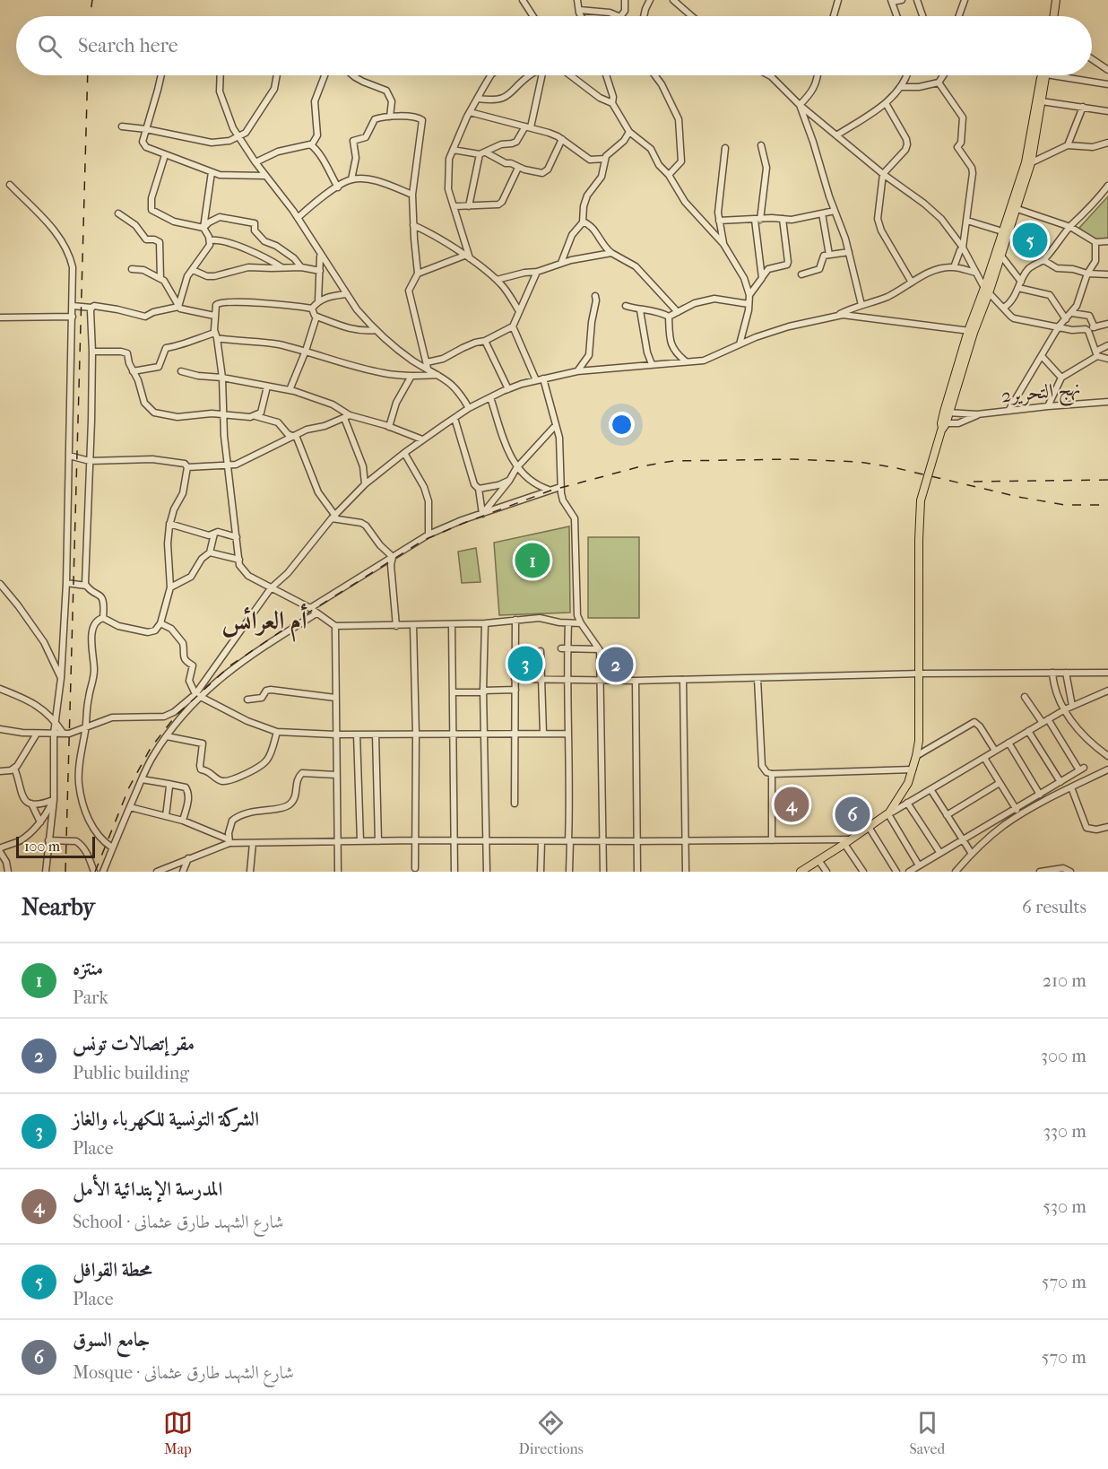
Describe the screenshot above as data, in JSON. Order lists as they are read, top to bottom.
{
  "streets": {
    "street": ["نهج التحرير2"]
  },
  "districts": ["أم العرائس"],
  "scale_bar": "100 m",
  "page": {
    "search": "Search here",
    "pins": [
      "5",
      "1",
      "3",
      "2",
      "4",
      "6"
    ],
    "scale": "100 m",
    "heading": ["Nearby", "6 results"],
    "list": [
      {
        "mark": "1",
        "name": "منتزه",
        "note": "Park",
        "value": "210 m"
      },
      {
        "mark": "2",
        "name": "مقر إتصالات تونس",
        "note": "Public building",
        "value": "300 m"
      },
      {
        "mark": "3",
        "name": "الشركة التونسية للكهرباء والغاز",
        "note": "Place",
        "value": "330 m"
      },
      {
        "mark": "4",
        "name": "المدرسة الإبتدائية الأمل",
        "note": "School · شارع الشهىد طارق عثمانى",
        "value": "530 m"
      },
      {
        "mark": "5",
        "name": "محطة القوافل",
        "note": "Place",
        "value": "570 m"
      },
      {
        "mark": "6",
        "name": "جامع السوق",
        "note": "Mosque · شارع الشهىد طارق عثمانى",
        "value": "570 m"
      }
    ],
    "nav": ["Map", "Directions", "Saved"]
  }
}
